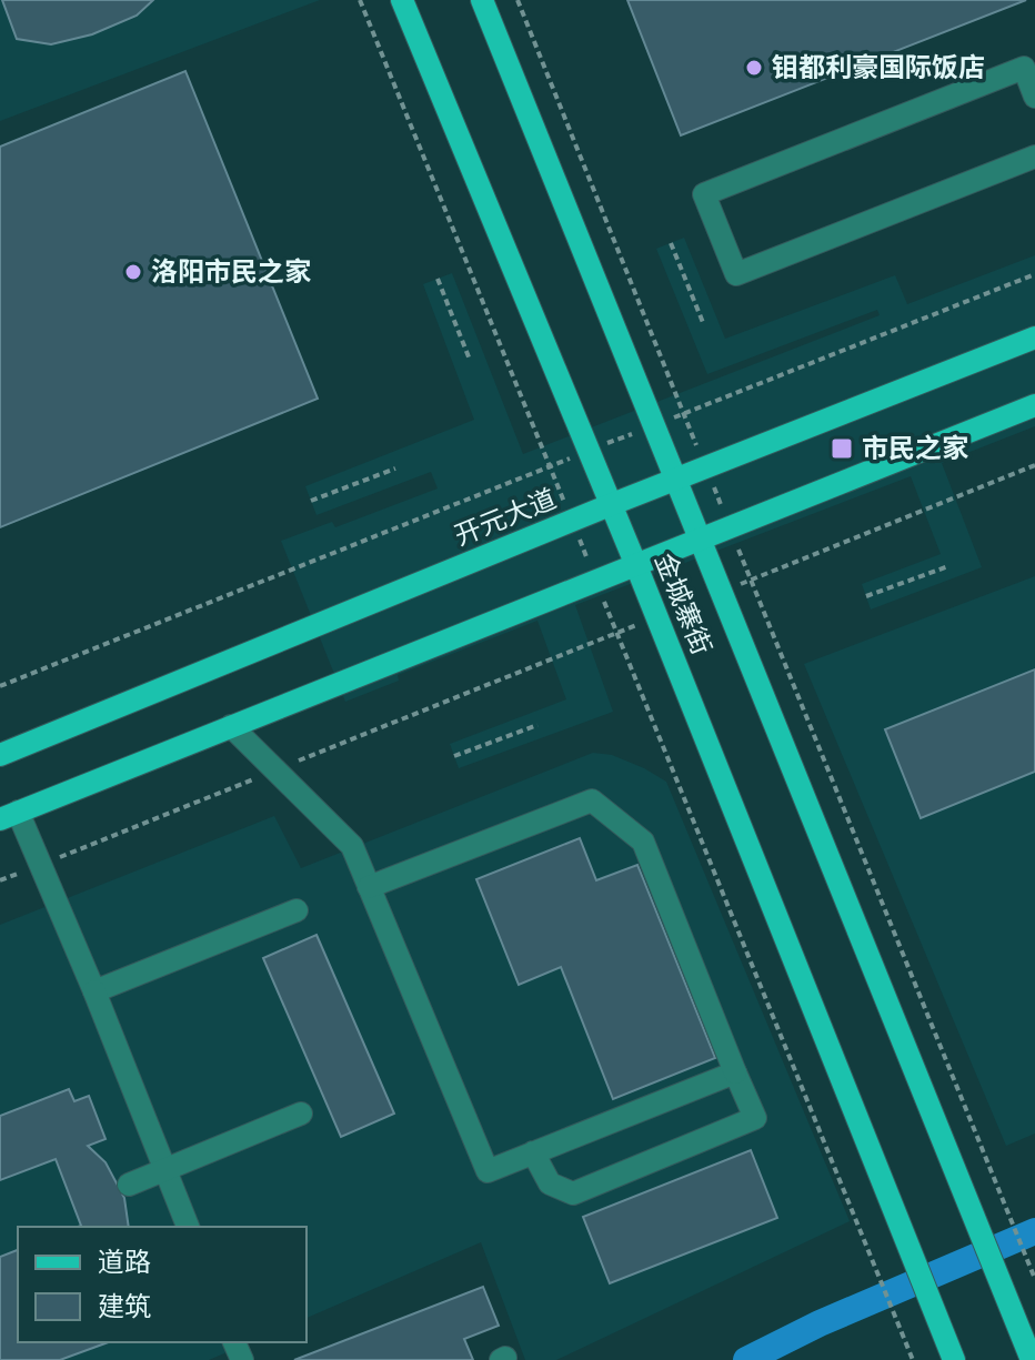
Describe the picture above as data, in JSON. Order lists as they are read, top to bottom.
{
  "streets": {
    "main road": ["开元大道", "金城寨街"]
  },
  "crossings": [
    ["开元大道", "金城寨街"]
  ],
  "places": {
    "other": ["钼都利豪国际饭店", "洛阳市民之家"],
    "transit": ["市民之家"]
  },
  "legend": ["道路", "建筑"]
}
